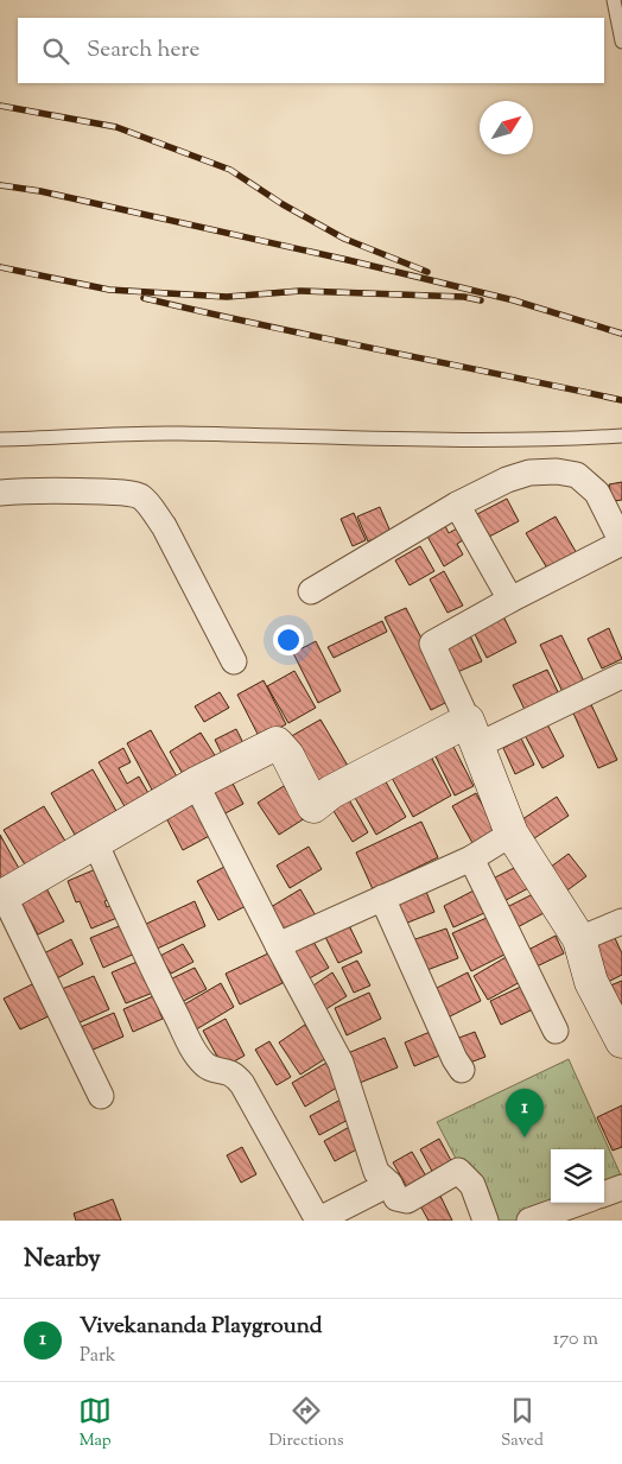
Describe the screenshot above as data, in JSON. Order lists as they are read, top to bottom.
{
  "north": "top right",
  "page": {
    "search": "Search here",
    "pins": "1",
    "heading": "Nearby",
    "list": [
      {
        "mark": "1",
        "name": "Vivekananda Playground",
        "note": "Park",
        "value": "170 m"
      }
    ],
    "nav": ["Map", "Directions", "Saved"]
  }
}
